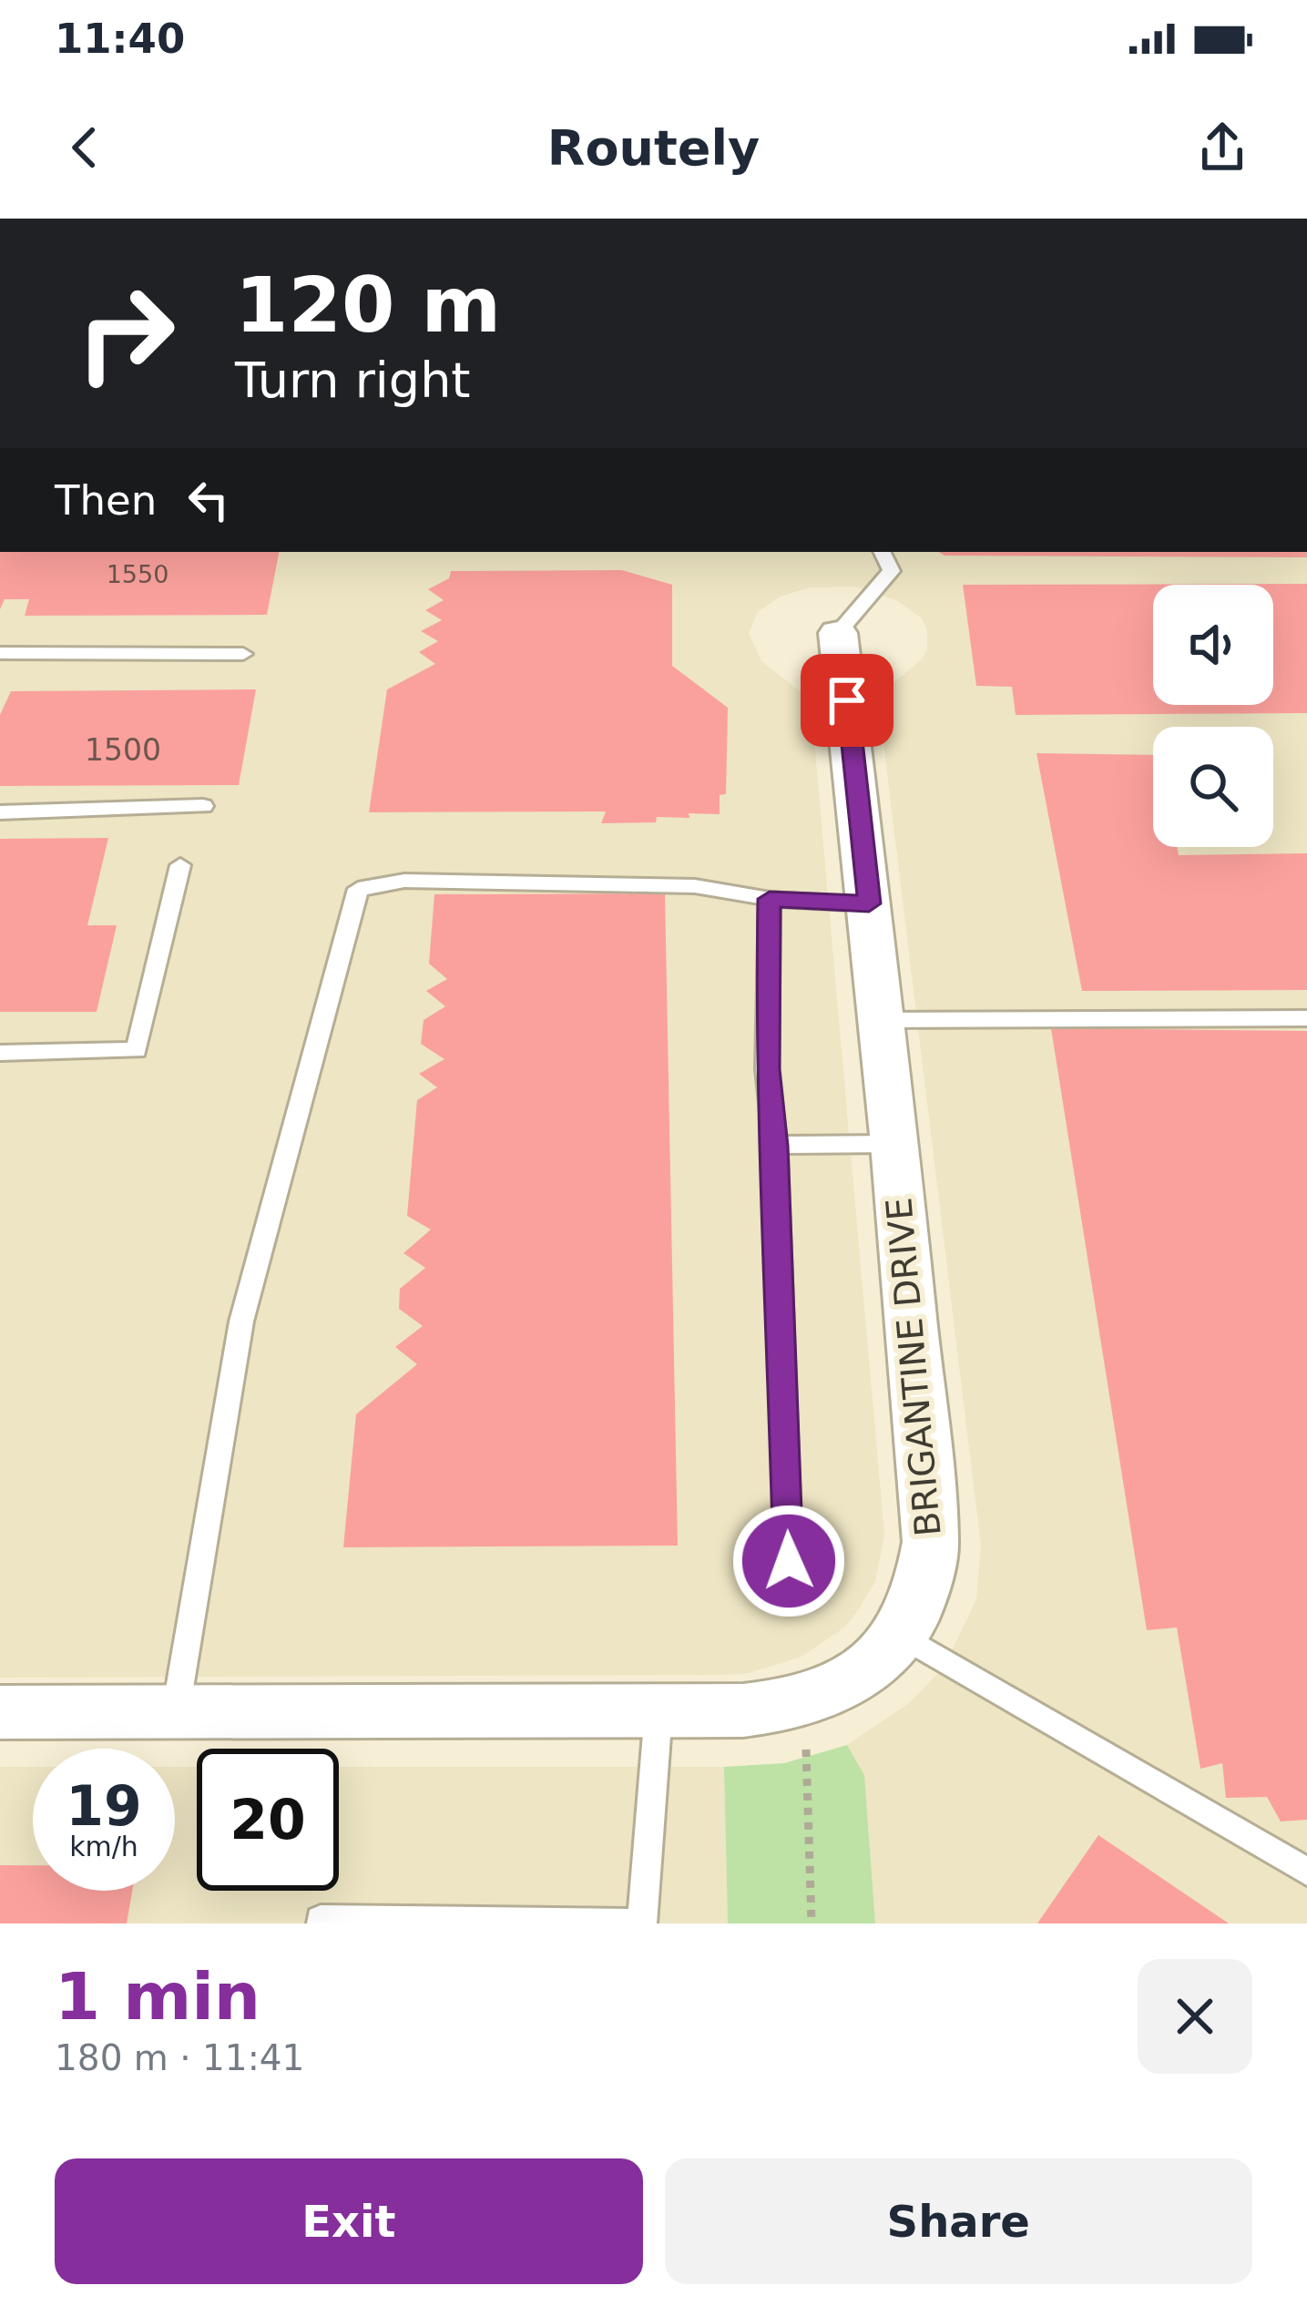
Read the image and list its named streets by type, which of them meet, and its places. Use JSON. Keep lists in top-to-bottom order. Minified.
{"streets":{"street":["BRIGANTINE DRIVE"]},"house_numbers":["1550","1500"],"page":{"status":"11:40","header":"Routely","turn":["120 m","Turn right"],"then":"Then","speed":"19 km/h","limit":"20","heading":["1 min","180 m · 11:41"],"buttons":["Exit","Share"]}}
